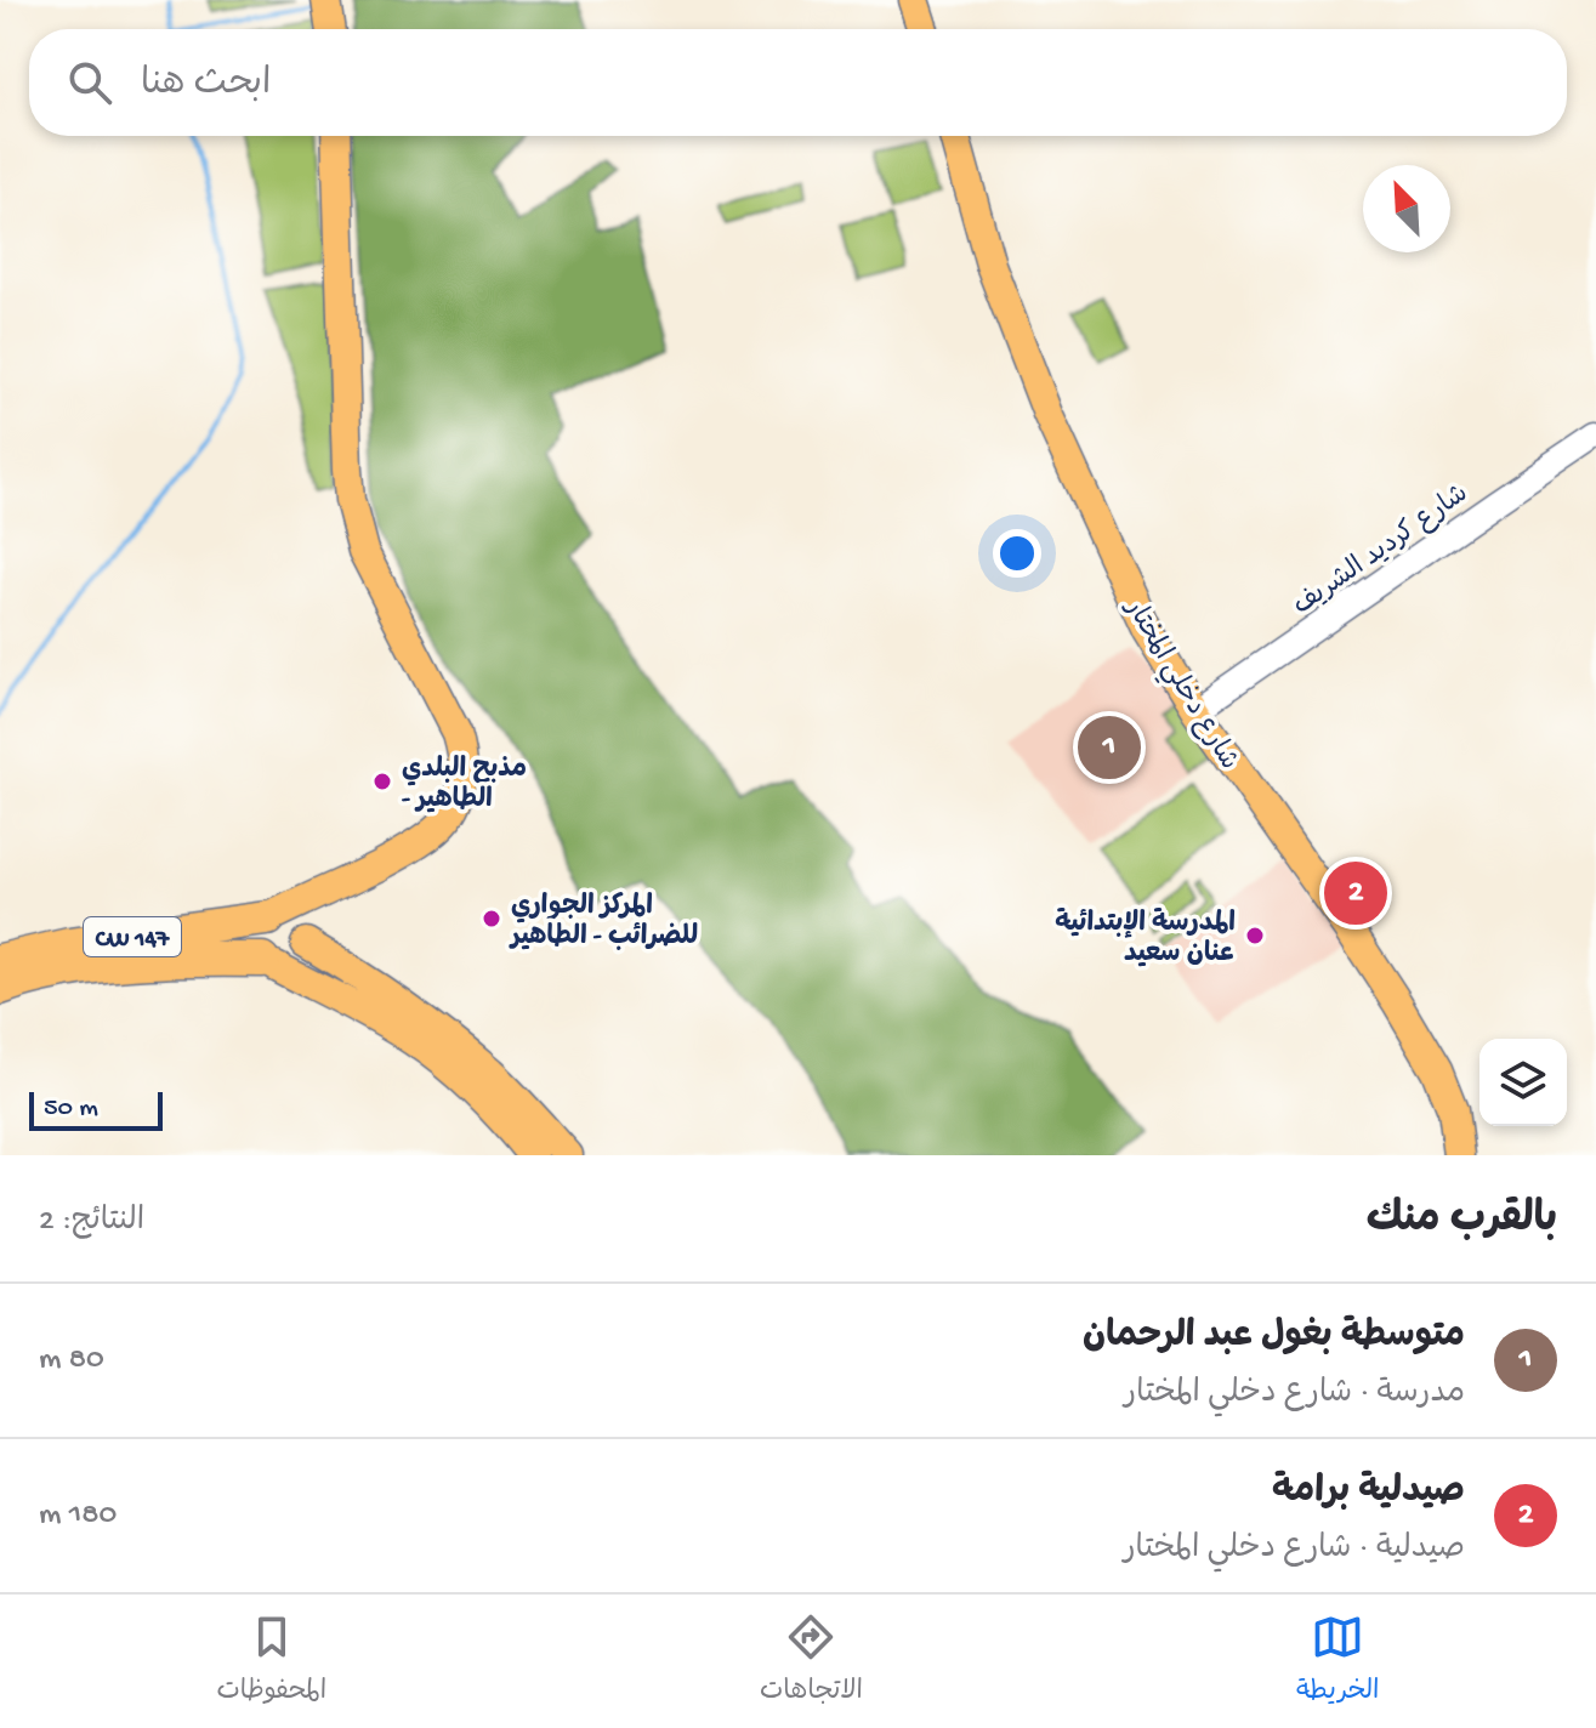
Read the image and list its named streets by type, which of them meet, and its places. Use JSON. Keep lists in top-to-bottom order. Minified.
{"streets":{"highway":["CW 147"],"main road":["شارع دخلي المختار"],"street":["شارع كرديد الشريف"]},"crossings":[["شارع كرديد الشريف","شارع دخلي المختار"]],"places":["مذبح البلدي - الطاهير","المركز الجواري للضرائب - الطاهير","المدرسة الإبتدائية عنان سعيد"],"scale_bar":"50 m","north":"top left","page":{"search":"ابحث هنا","pins":["1","2"],"scale":"50 m","heading":["بالقرب منك","النتائج: 2"],"list":[{"mark":"1","name":"متوسطة بغول عبد الرحمان","note":"مدرسة · شارع دخلي المختار","value":"80 m"},{"mark":"2","name":"صيدلية برامة","note":"صيدلية · شارع دخلي المختار","value":"180 m"}],"nav":["الخريطة","الاتجاهات","المحفوظات"]}}
